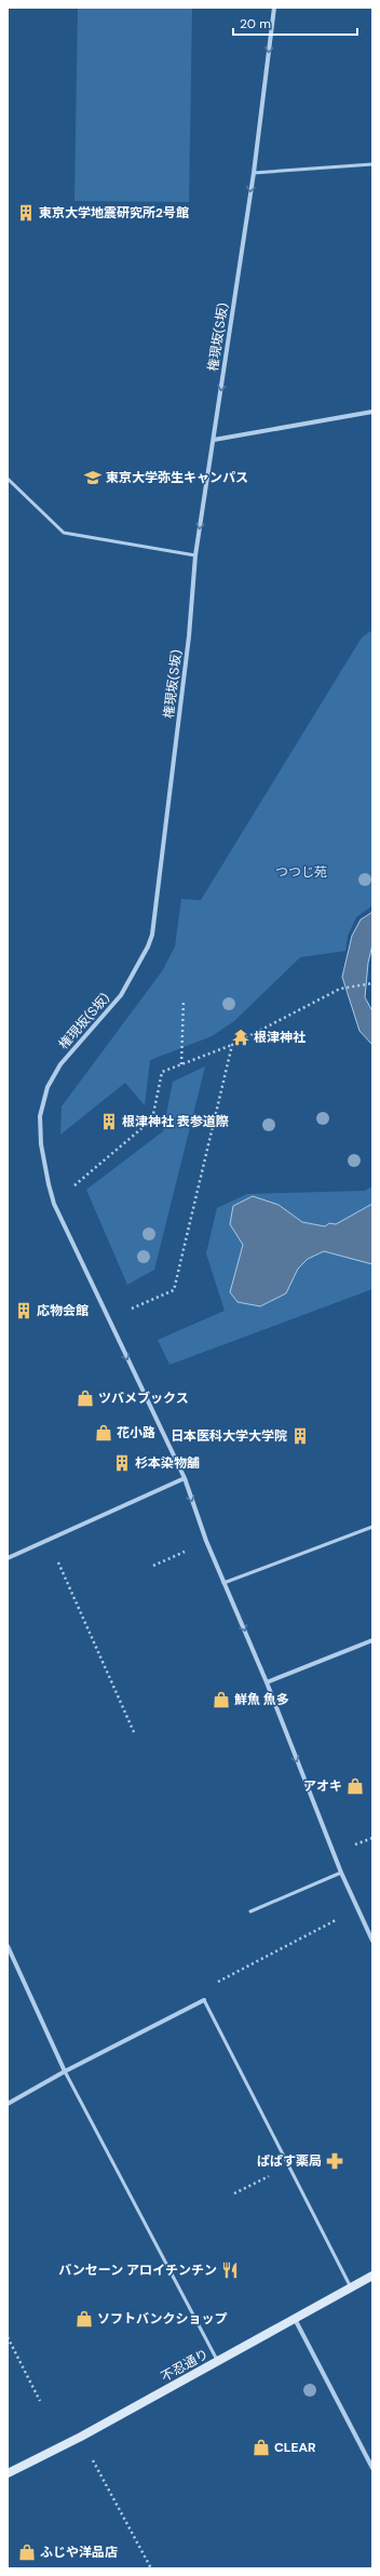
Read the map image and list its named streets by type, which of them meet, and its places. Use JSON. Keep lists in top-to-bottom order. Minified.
{"streets":{"main road":["不忍通り"],"street":["権現坂(S坂)"]},"one_way":["権現坂(S坂)"],"parks":["つつじ苑"],"places":{"building":["東京大学地震研究所2号館","根津神社 表参道際","応物会館","日本医科大学大学院","杉本染物舗"],"school or university":["東京大学弥生キャンパス"],"temple":["根津神社"],"shop":["ツバメブックス","花小路","鮮魚 魚多","アオキ","ソフトバンクショップ","CLEAR","ふじや洋品店"],"pharmacy":["ぱぱす薬局"],"restaurant":["バンセーン アロイチンチン"]},"scale_bar":"20 m"}
